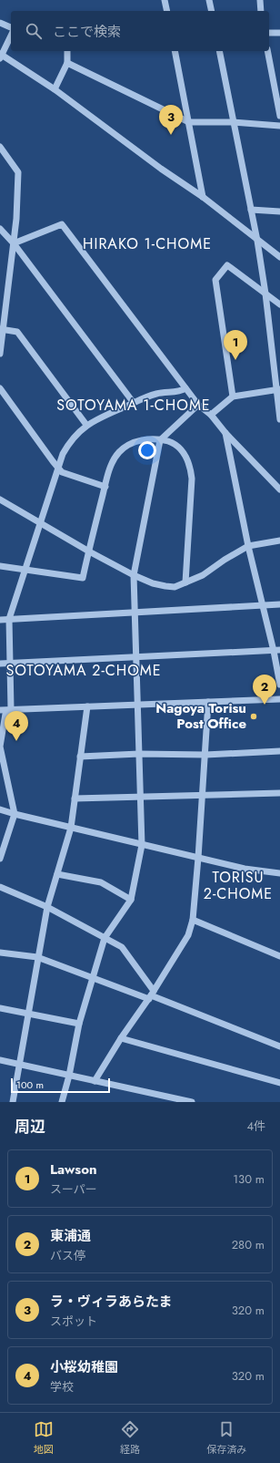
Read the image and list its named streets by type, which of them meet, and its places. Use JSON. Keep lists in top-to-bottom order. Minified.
{"districts":["HIRAKO 1-CHOME","SOTOYAMA 1-CHOME","SOTOYAMA 2-CHOME","TORISU 2-CHOME"],"places":["Nagoya Torisu Post Office"],"scale_bar":"100 m","page":{"search":"ここで検索","pins":["3","1","2","4"],"scale":"100 m","heading":["周辺","4件"],"list":[{"mark":"1","name":"Lawson","note":"スーパー","value":"130 m"},{"mark":"2","name":"東浦通","note":"バス停","value":"280 m"},{"mark":"3","name":"ラ・ヴィラあらたま","note":"スポット","value":"320 m"},{"mark":"4","name":"小桜幼稚園","note":"学校","value":"320 m"}],"nav":["地図","経路","保存済み"]}}
